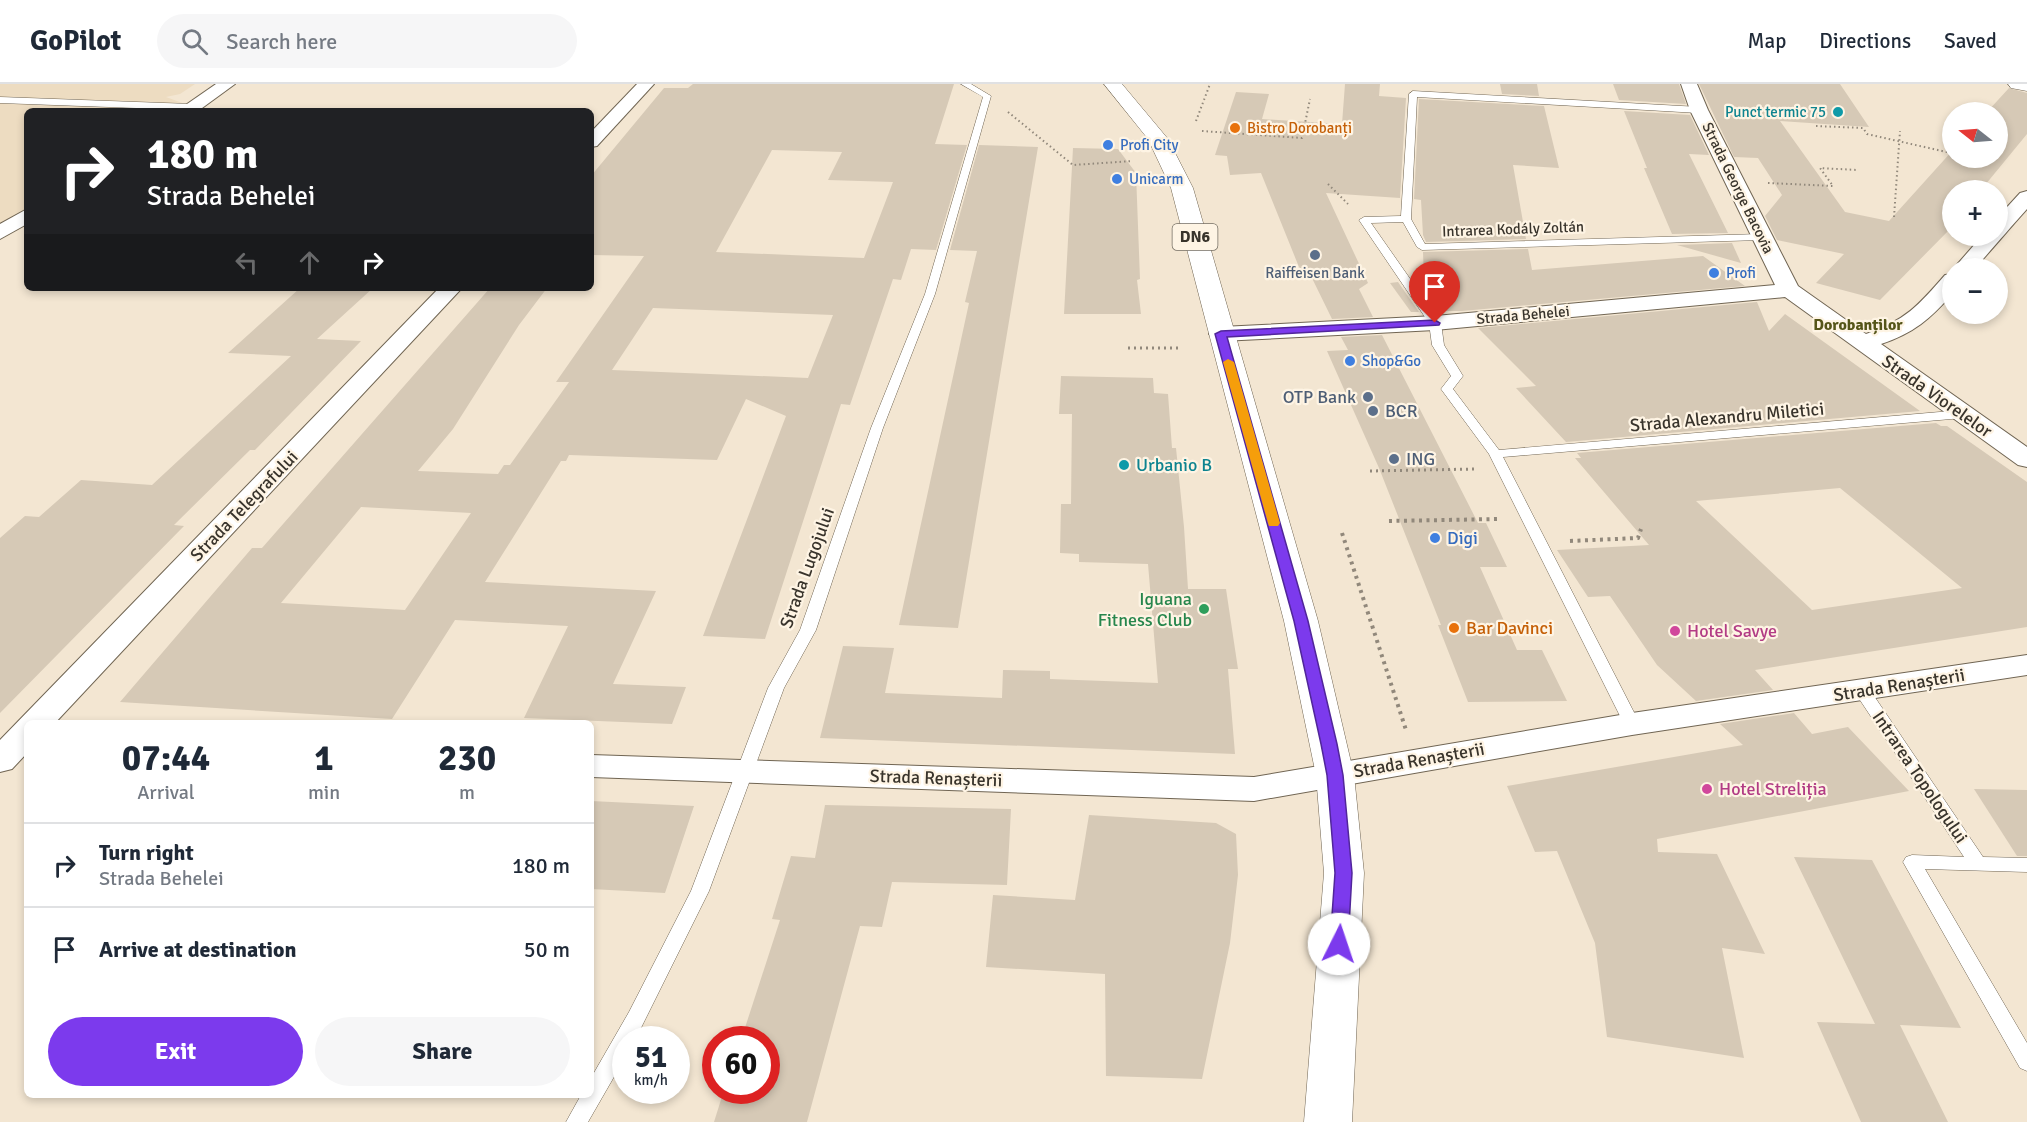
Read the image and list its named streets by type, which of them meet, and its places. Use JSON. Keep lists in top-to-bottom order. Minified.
{"streets":{"main road":["DN6"],"street":["Strada George Bacovia","Strada Behelei","Strada Viorelelor","Strada Telegrafului","Strada Renașterii"],"lane":["Intrarea Kodály Zoltán","Strada Alexandru Miletici","Strada Lugojului","Intrarea Topologului"]},"crossings":[["Strada George Bacovia","Intrarea Kodály Zoltán"],["Strada George Bacovia","Strada Behelei"],["Strada George Bacovia","Strada Viorelelor"],["DN6","Strada Behelei"],["DN6","Strada Renașterii"],["Strada Behelei","Strada Viorelelor"],["Strada Viorelelor","Strada Alexandru Miletici"],["Strada Lugojului","Strada Renașterii"],["Strada Renașterii","Intrarea Topologului"]],"districts":["Dorobanților"],"places":["Punct termic 75","Bistro Dorobanți","Profi City","Unicarm","Raiffeisen Bank","Profi","Shop&Go","OTP Bank","BCR","ING","Urbanio B","Digi","Iguana Fitness Club","Bar Davinci","Hotel Savye","Hotel Streliția"],"north":"left","page":{"header":"GoPilot","search":"Search here","nav":["Map","Directions","Saved"],"map_buttons":["+","−"],"turn":["180 m","Strada Behelei"],"eta":["07:44","Arrival","1","min","230","m"],"list":[{"name":"Turn right","note":"Strada Behelei","value":"180 m"},{"name":"Arrive at destination","value":"50 m"}],"buttons":["Exit","Share"],"speed":"51 km/h","limit":"60"}}
